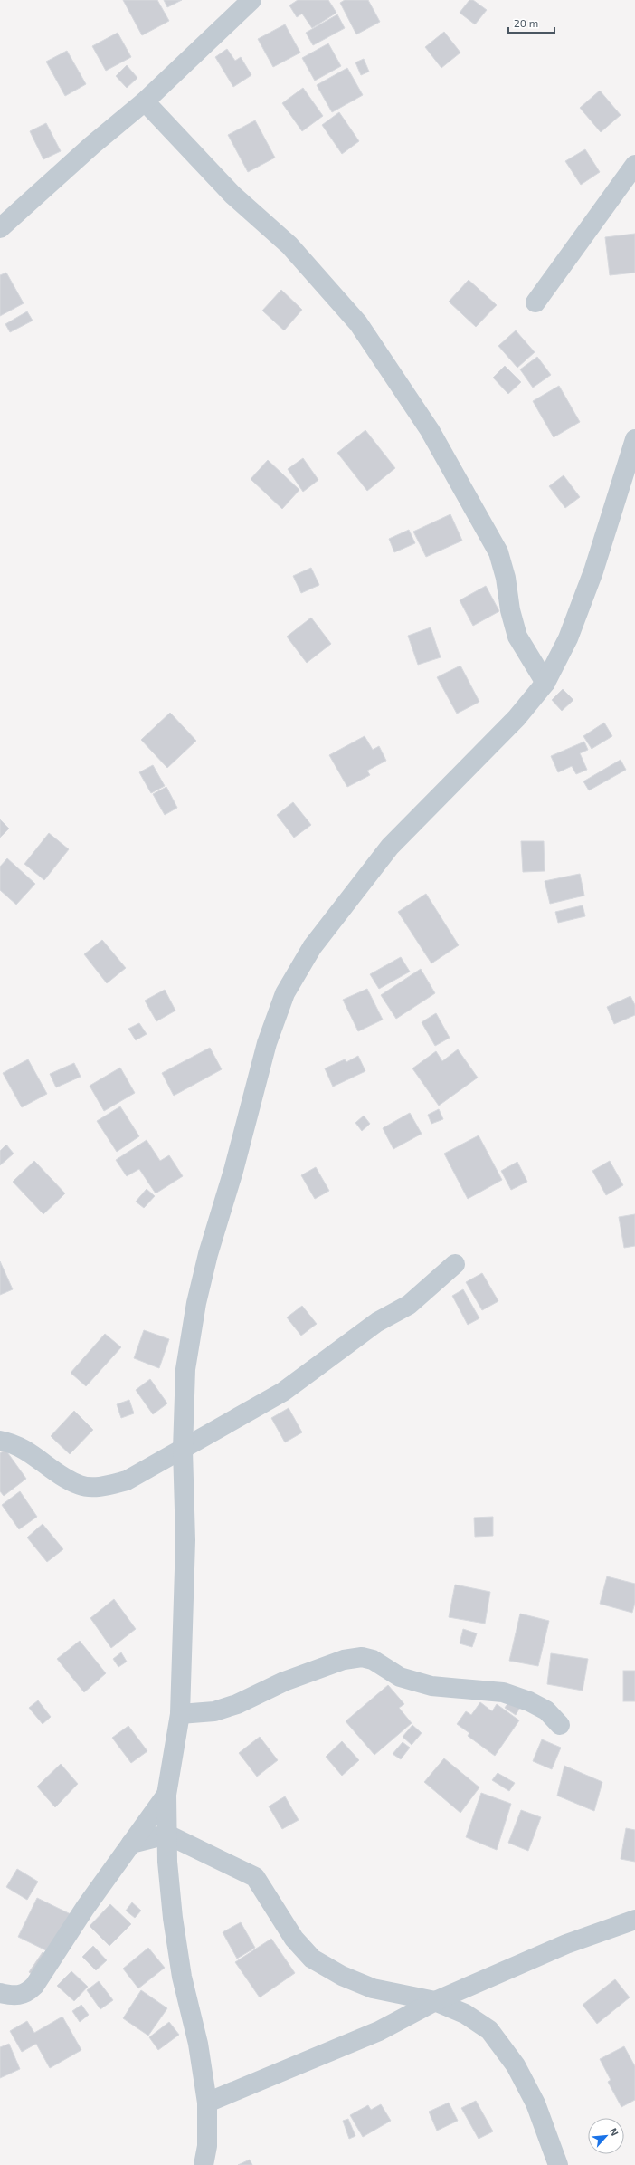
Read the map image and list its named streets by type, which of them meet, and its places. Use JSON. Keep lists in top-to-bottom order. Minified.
{"scale_bar":"20 m","north":"top right"}
